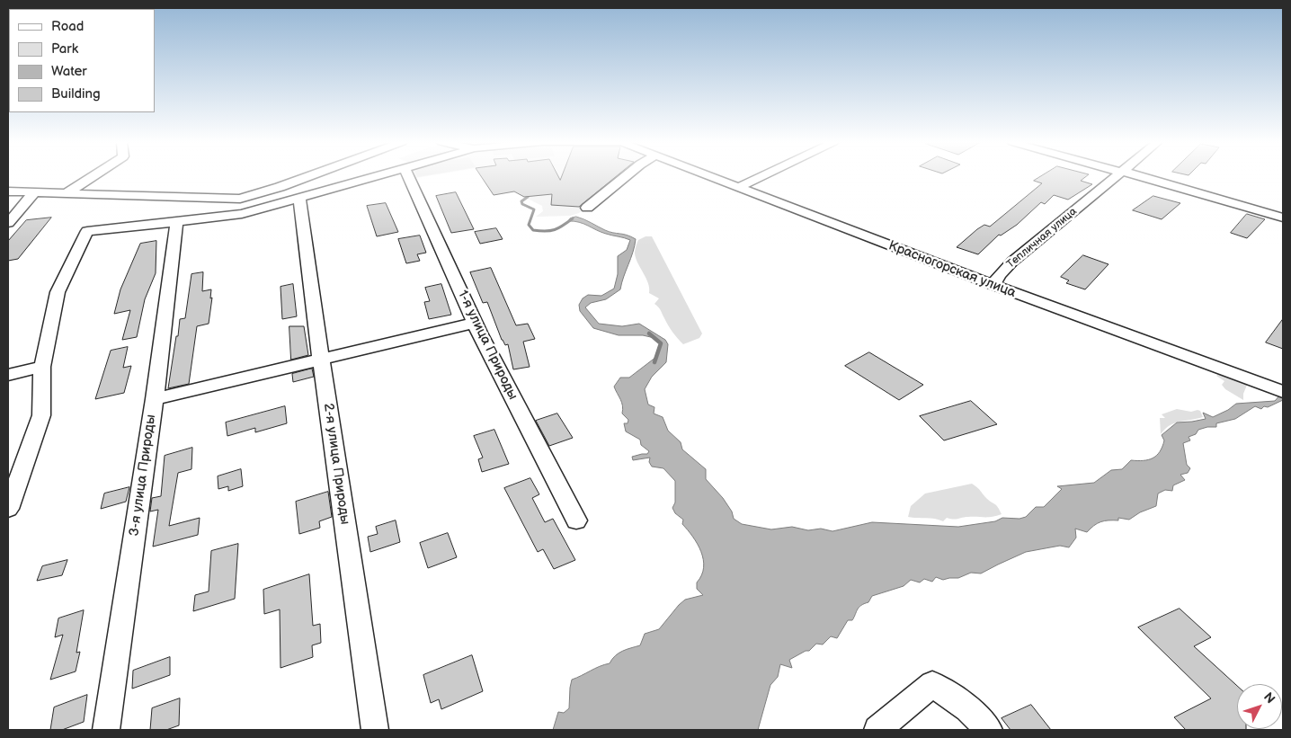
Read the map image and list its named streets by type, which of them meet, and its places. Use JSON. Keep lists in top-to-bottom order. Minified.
{"streets":{"street":["Тепличная улица","Красногорская улица","1-я улица Природы","2-я улица Природы","3-я улица Природы"]},"crossings":[["Тепличная улица","Красногорская улица"]],"legend":["Road","Park","Water","Building"],"north":"top right"}
